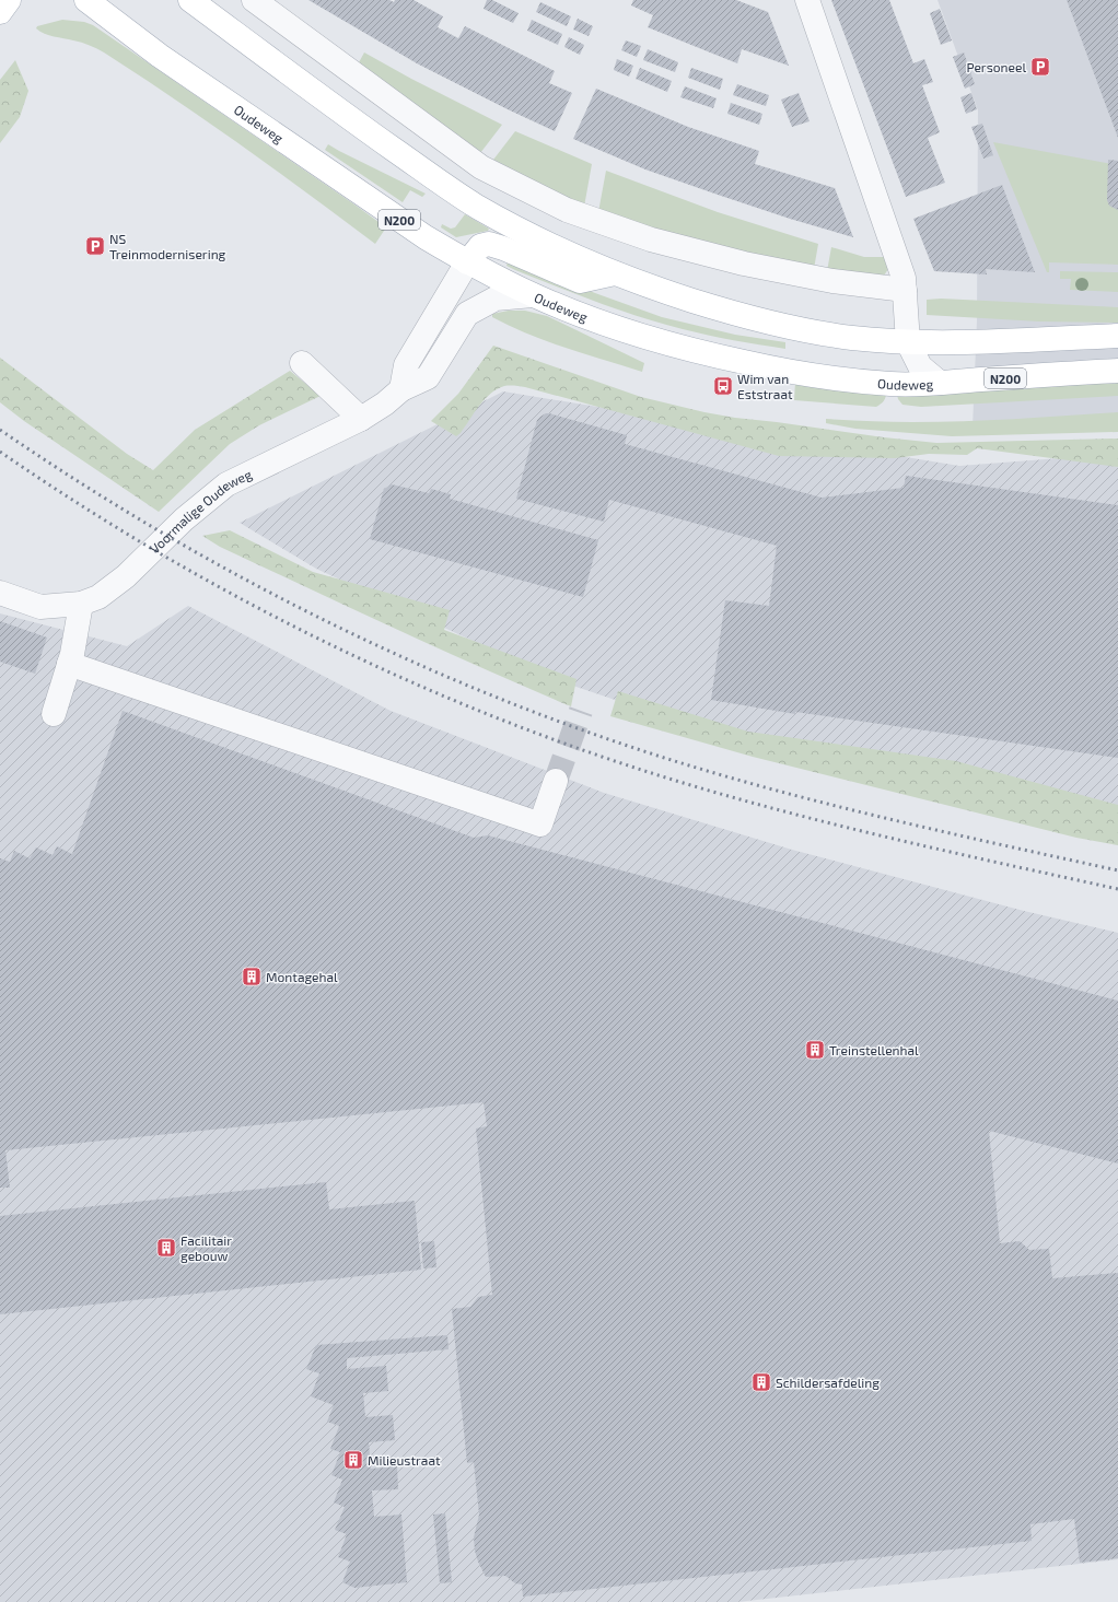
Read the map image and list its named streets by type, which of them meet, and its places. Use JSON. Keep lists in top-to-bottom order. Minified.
{"streets":{"main road":["Oudeweg","N200"],"street":["Voormalige Oudeweg"]},"crossings":[["Oudeweg","Voormalige Oudeweg"]],"places":{"parking":["Personeel","NS Treinmodernisering"],"bus stop":["Wim van Eststraat"],"building":["Montagehal","Treinstellenhal","Facilitair gebouw","Schildersafdeling","Milieustraat"]}}
